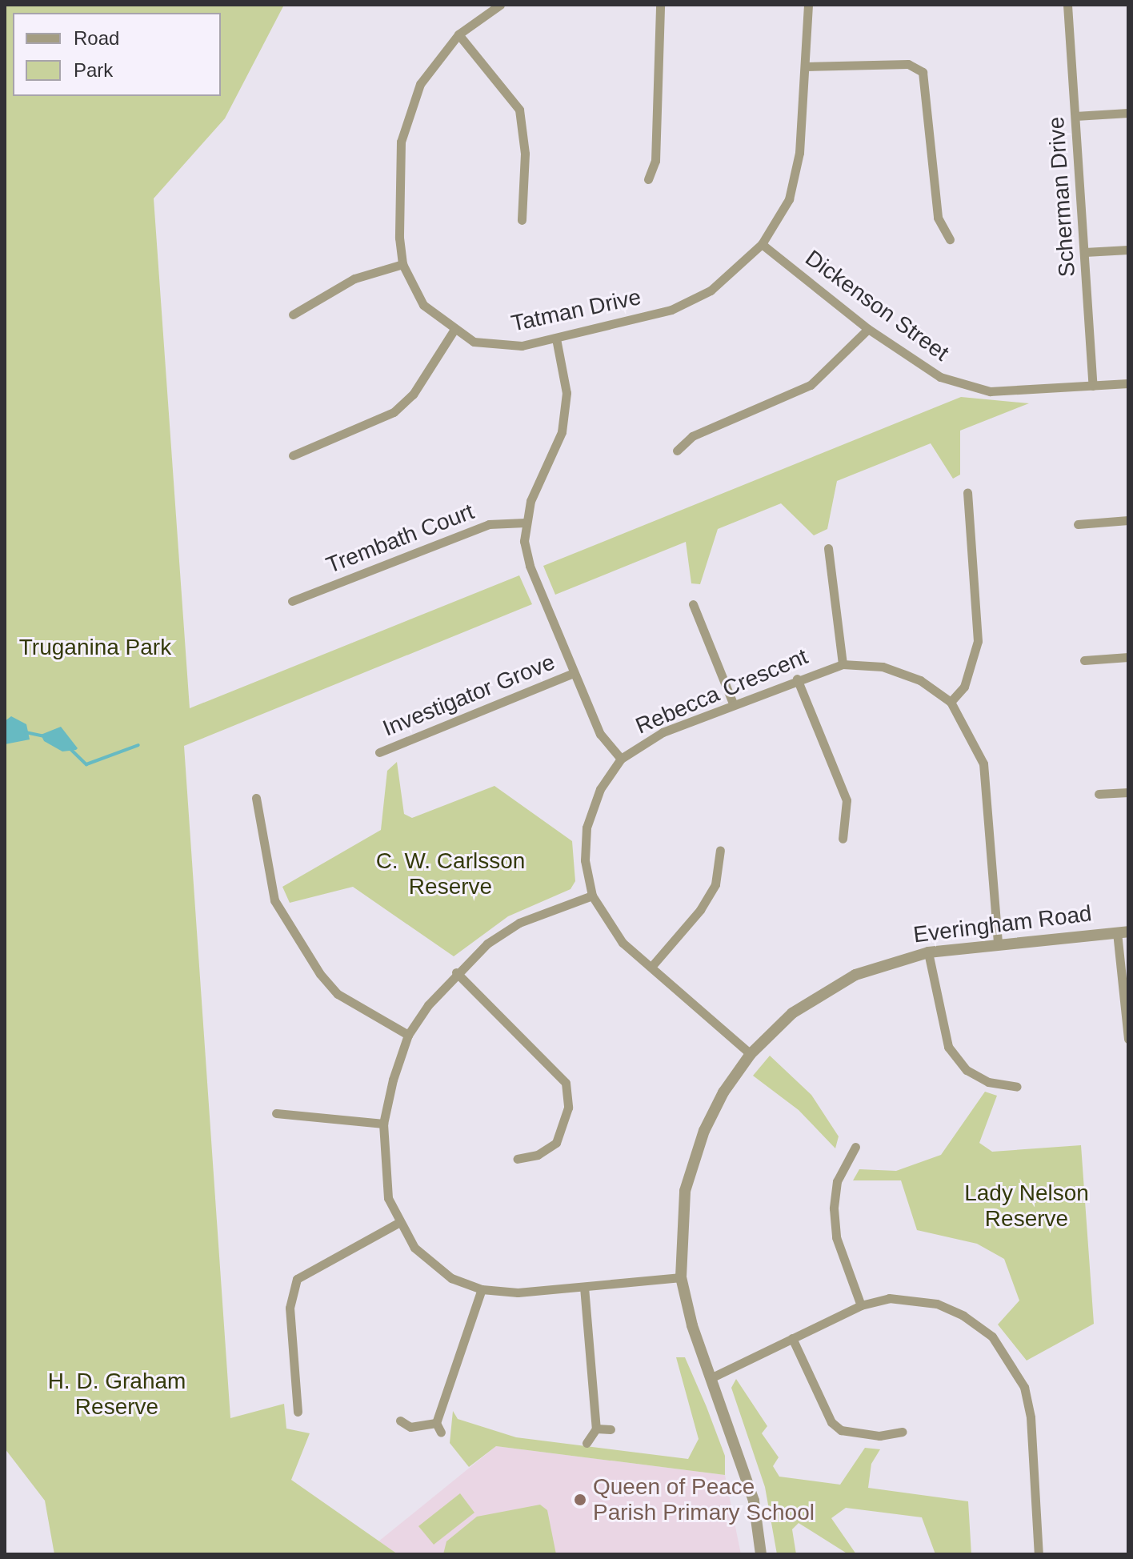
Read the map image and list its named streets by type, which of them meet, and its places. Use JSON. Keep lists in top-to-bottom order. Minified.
{"streets":{"street":["Scherman Drive","Dickenson Street","Tatman Drive","Trembath Court","Rebecca Crescent","Investigator Grove","Everingham Road"]},"crossings":[["Scherman Drive","Dickenson Street"],["Dickenson Street","Tatman Drive"],["Rebecca Crescent","Everingham Road"]],"parks":["Truganina Park","C. W. Carlsson Reserve","Lady Nelson Reserve","H. D. Graham Reserve"],"places":["Queen of Peace Parish Primary School"],"legend":["Road","Park"]}
